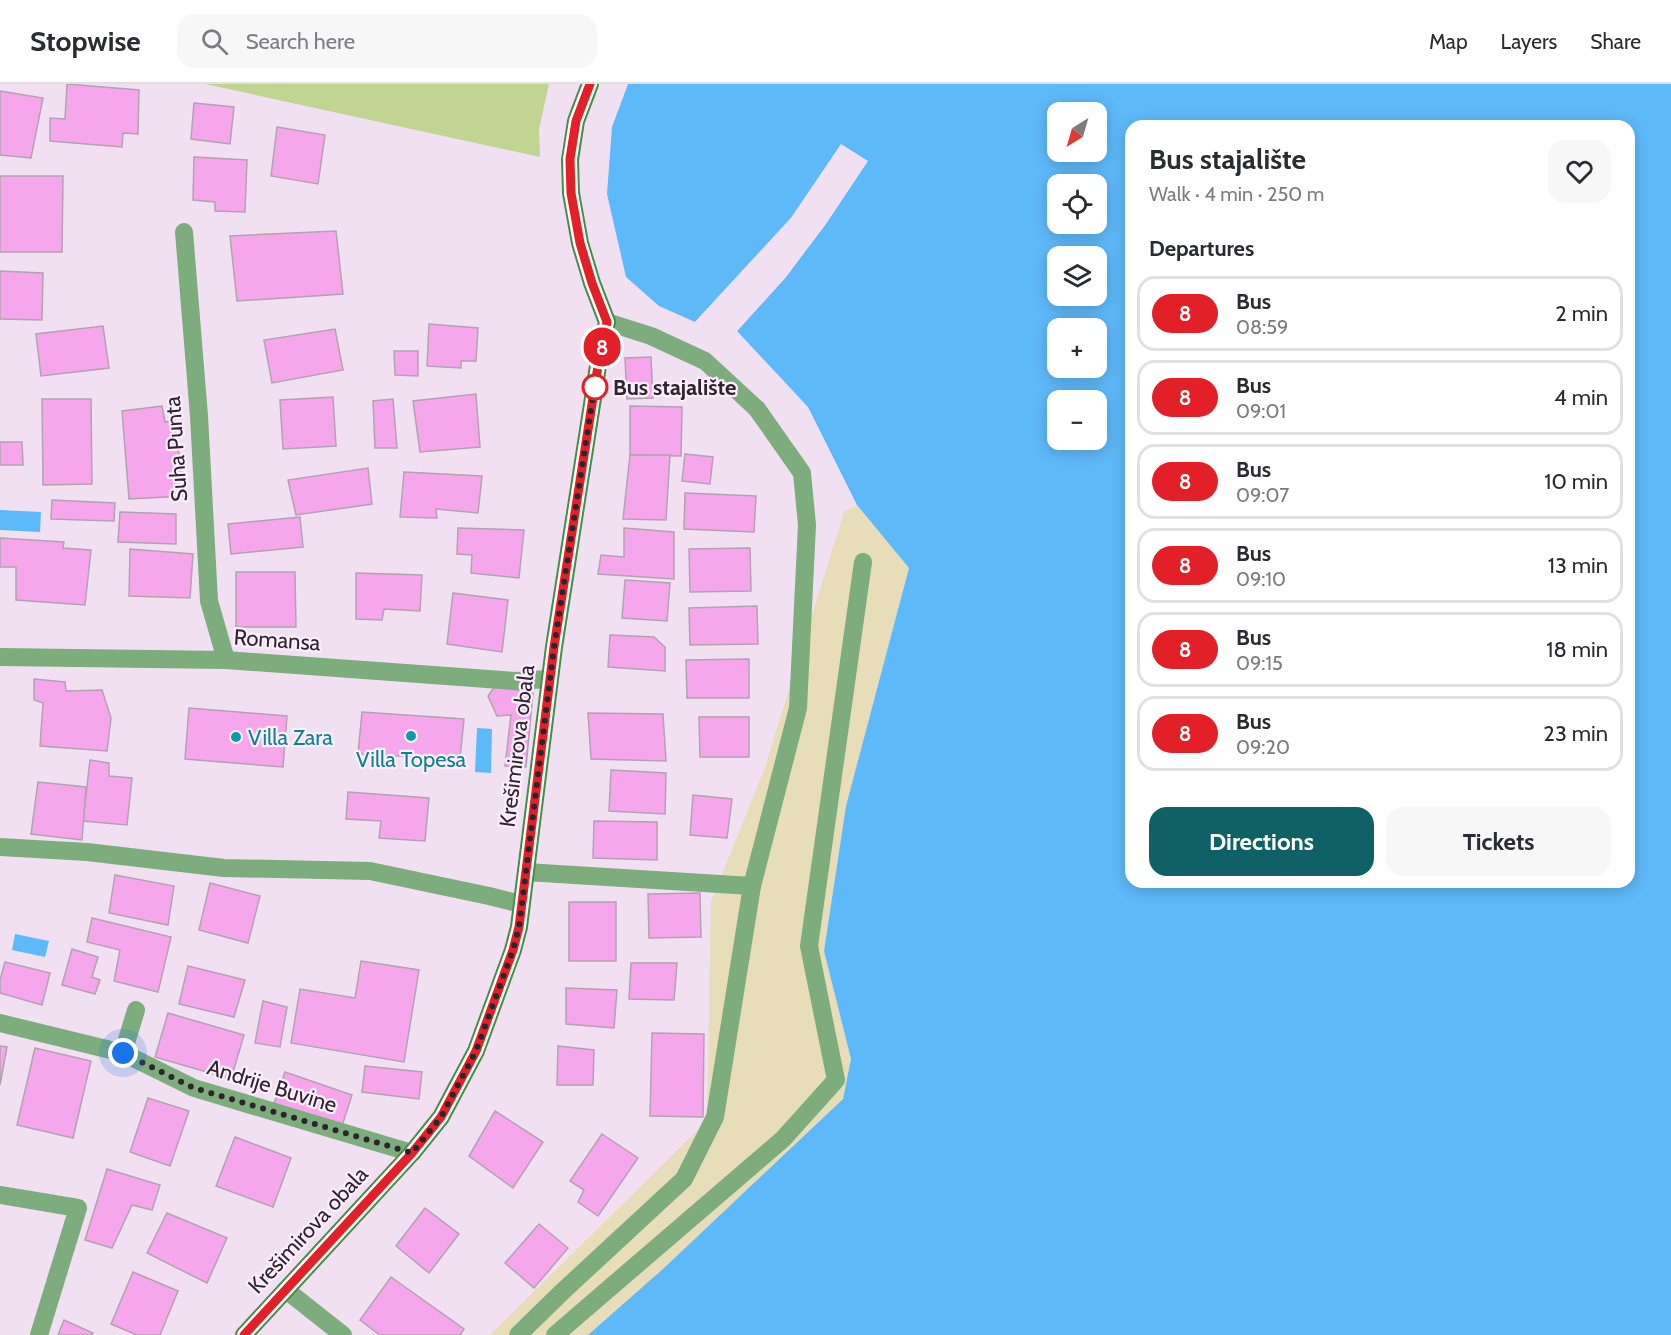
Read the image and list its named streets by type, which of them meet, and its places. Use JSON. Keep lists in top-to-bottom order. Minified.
{"streets":{"street":["Suha Punta","Romansa","Krešimirova obala","Andrije Buvine"]},"crossings":[["Suha Punta","Romansa"],["Romansa","Krešimirova obala"],["Krešimirova obala","Andrije Buvine"]],"places":["Bus stajalište","Villa Topesa","Villa Zara"],"lines":["bus line 8"],"north":"bottom left","page":{"header":"Stopwise","search":"Search here","nav":["Map","Layers","Share"],"on_map":"8","map_buttons":["+","−"],"heading":[["Bus stajalište","Walk · 4 min · 250 m"],"Departures"],"list":[{"mark":"8","name":"Bus","note":"08:59","value":"2 min"},{"mark":"8","name":"Bus","note":"09:01","value":"4 min"},{"mark":"8","name":"Bus","note":"09:07","value":"10 min"},{"mark":"8","name":"Bus","note":"09:10","value":"13 min"},{"mark":"8","name":"Bus","note":"09:15","value":"18 min"},{"mark":"8","name":"Bus","note":"09:20","value":"23 min"}],"buttons":["Directions","Tickets"]}}
